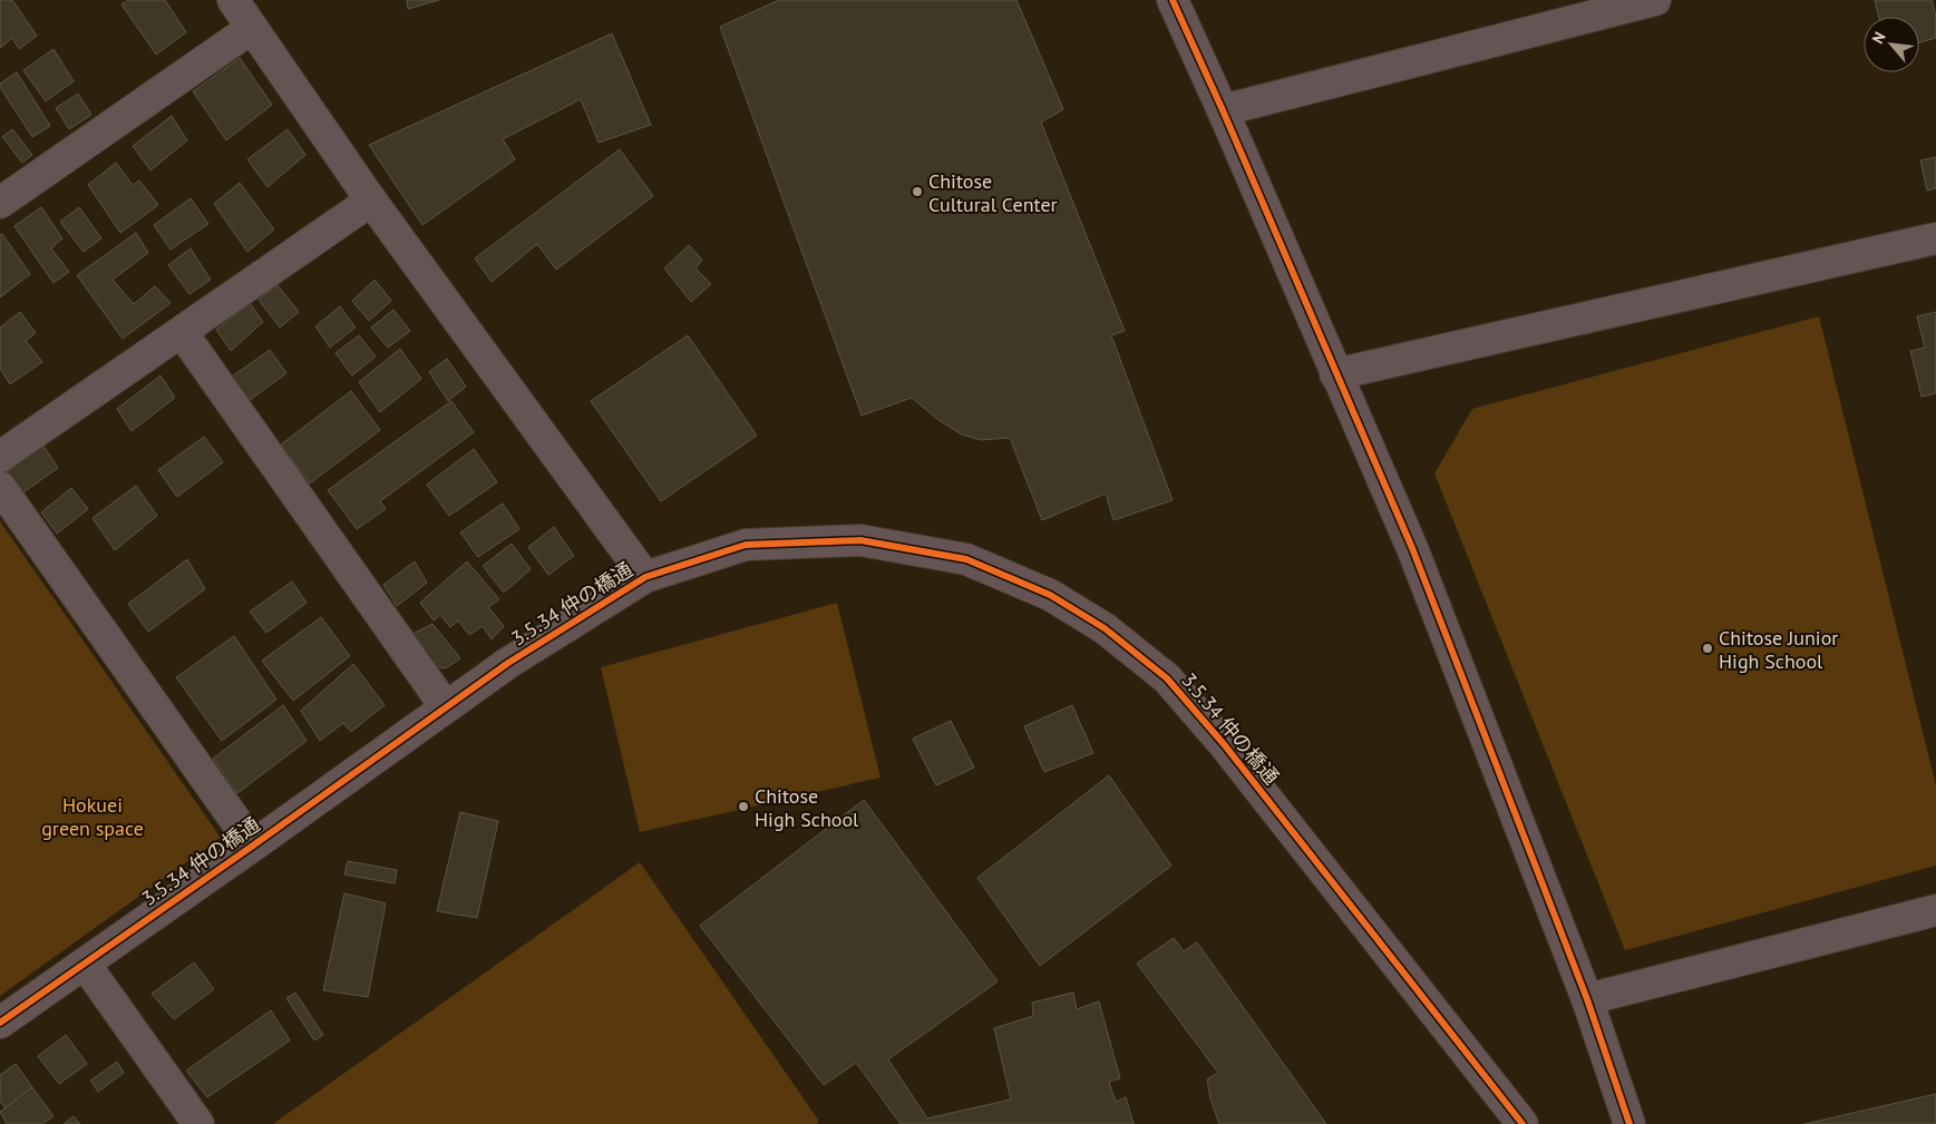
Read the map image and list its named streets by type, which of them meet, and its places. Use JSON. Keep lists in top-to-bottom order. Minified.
{"streets":{"street":["3.5.34 仲の橋通"]},"parks":["Hokuei green space"],"places":["Chitose Cultural Center","Chitose Junior High School","Chitose High School"],"north":"top left"}
